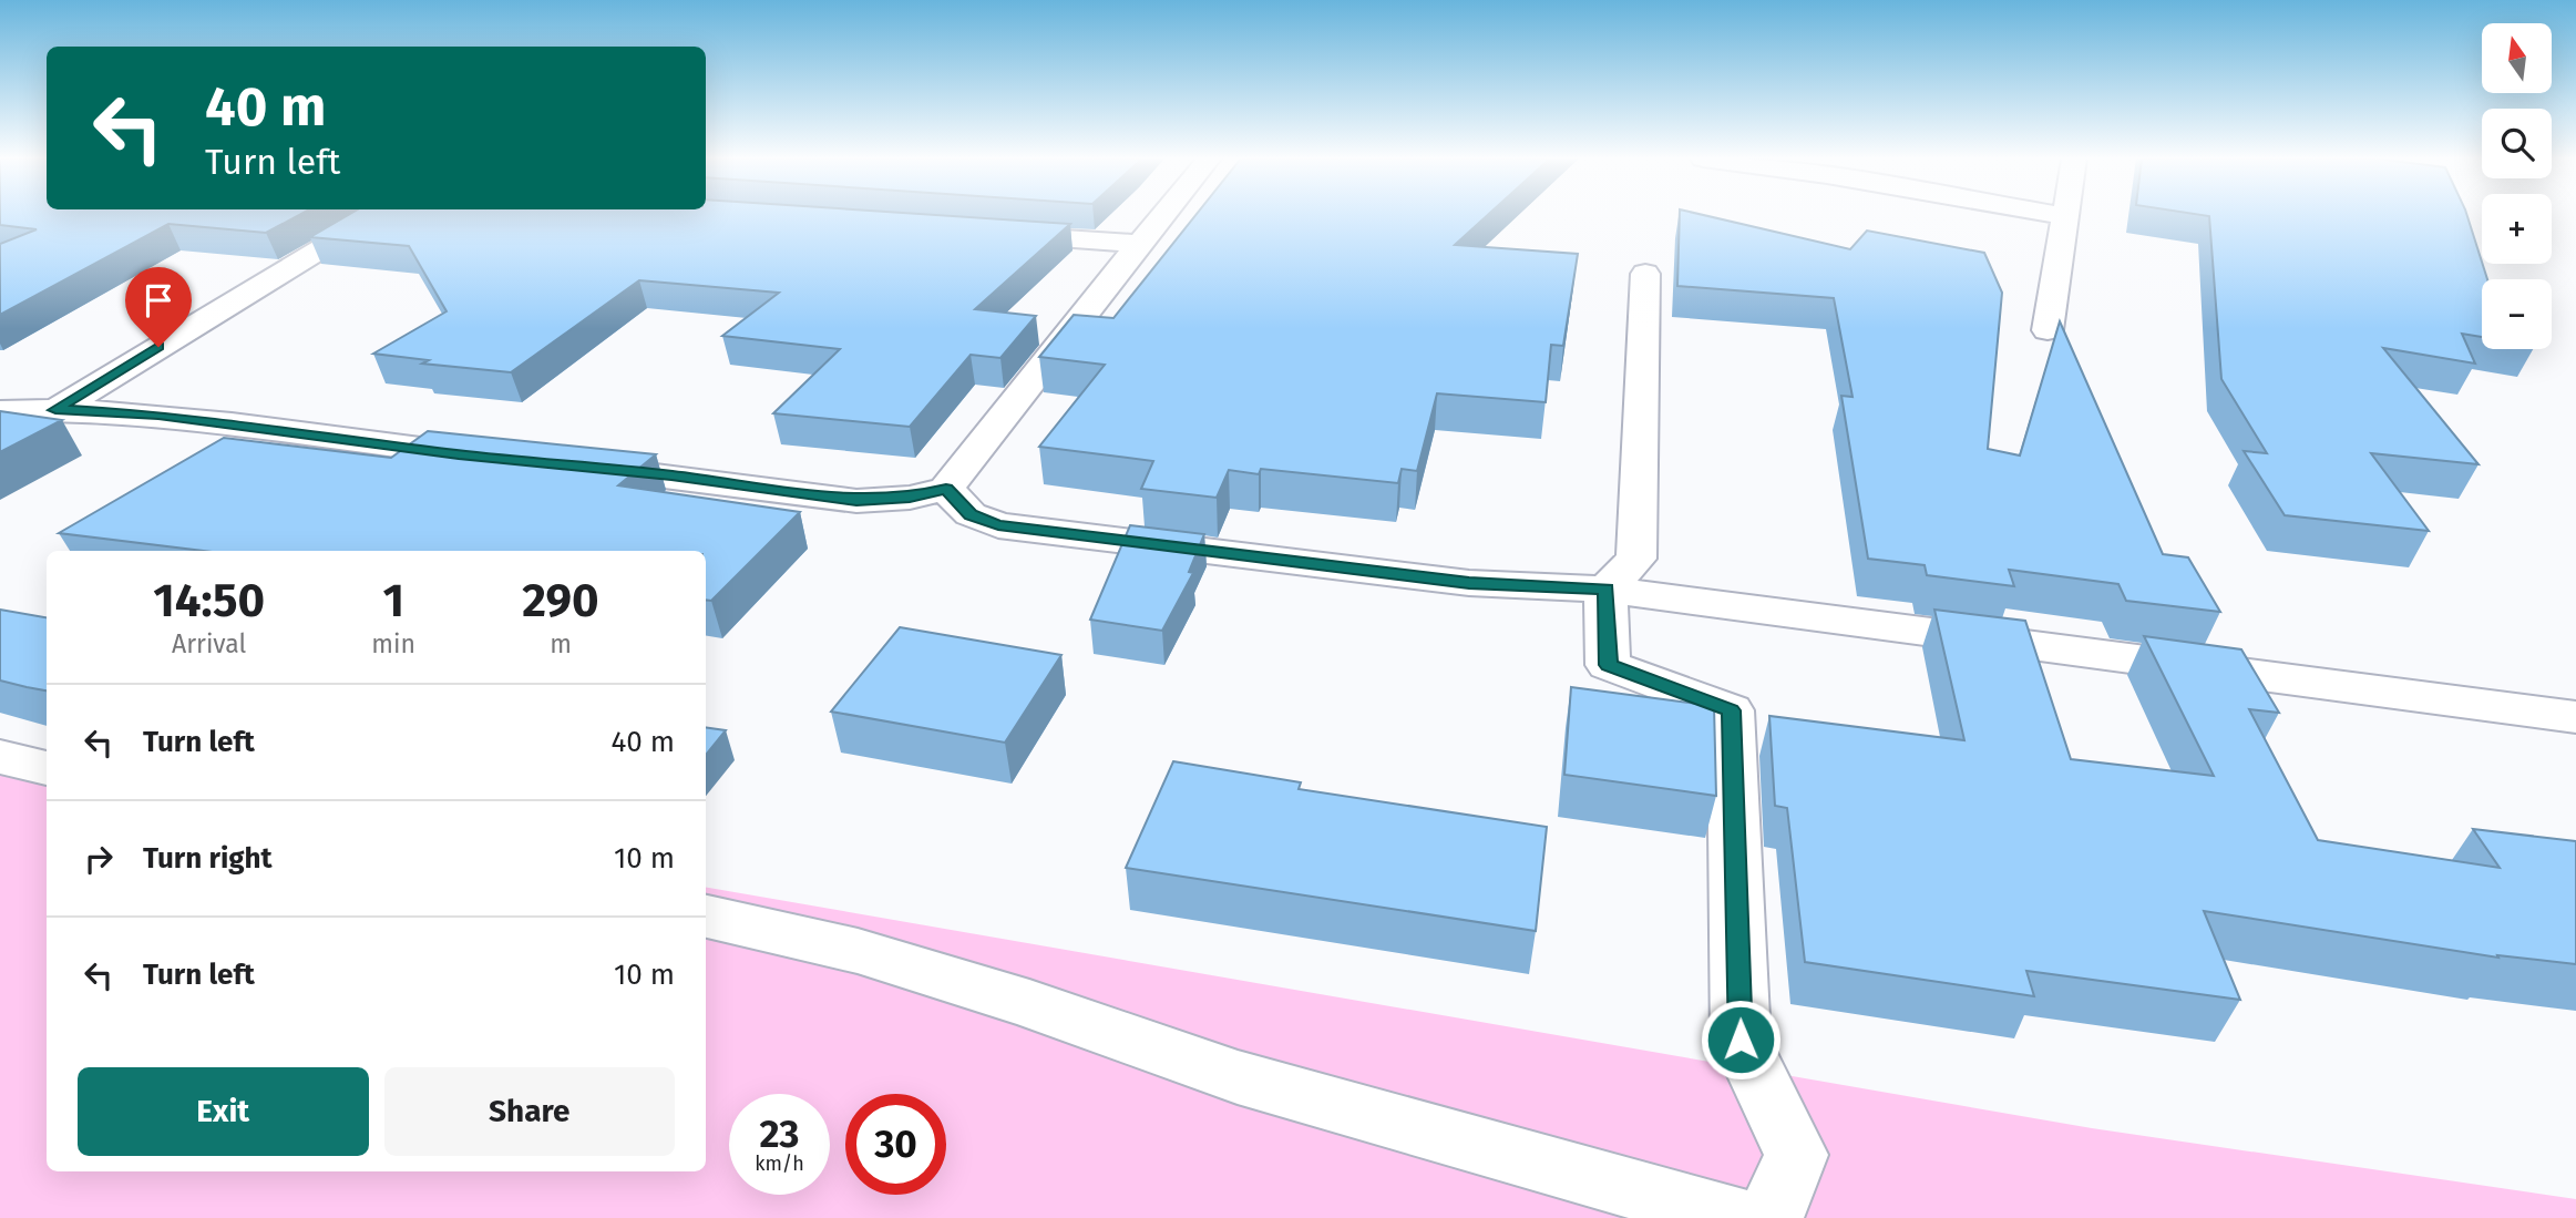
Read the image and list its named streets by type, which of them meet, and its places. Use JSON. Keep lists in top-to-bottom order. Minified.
{"north":"top","page":{"map_buttons":["+","−"],"turn":["40 m","Turn left"],"eta":["14:50","Arrival","1","min","290","m"],"list":[{"name":"Turn left","value":"40 m"},{"name":"Turn right","value":"10 m"},{"name":"Turn left","value":"10 m"}],"buttons":["Exit","Share"],"speed":"23 km/h","limit":"30"}}
